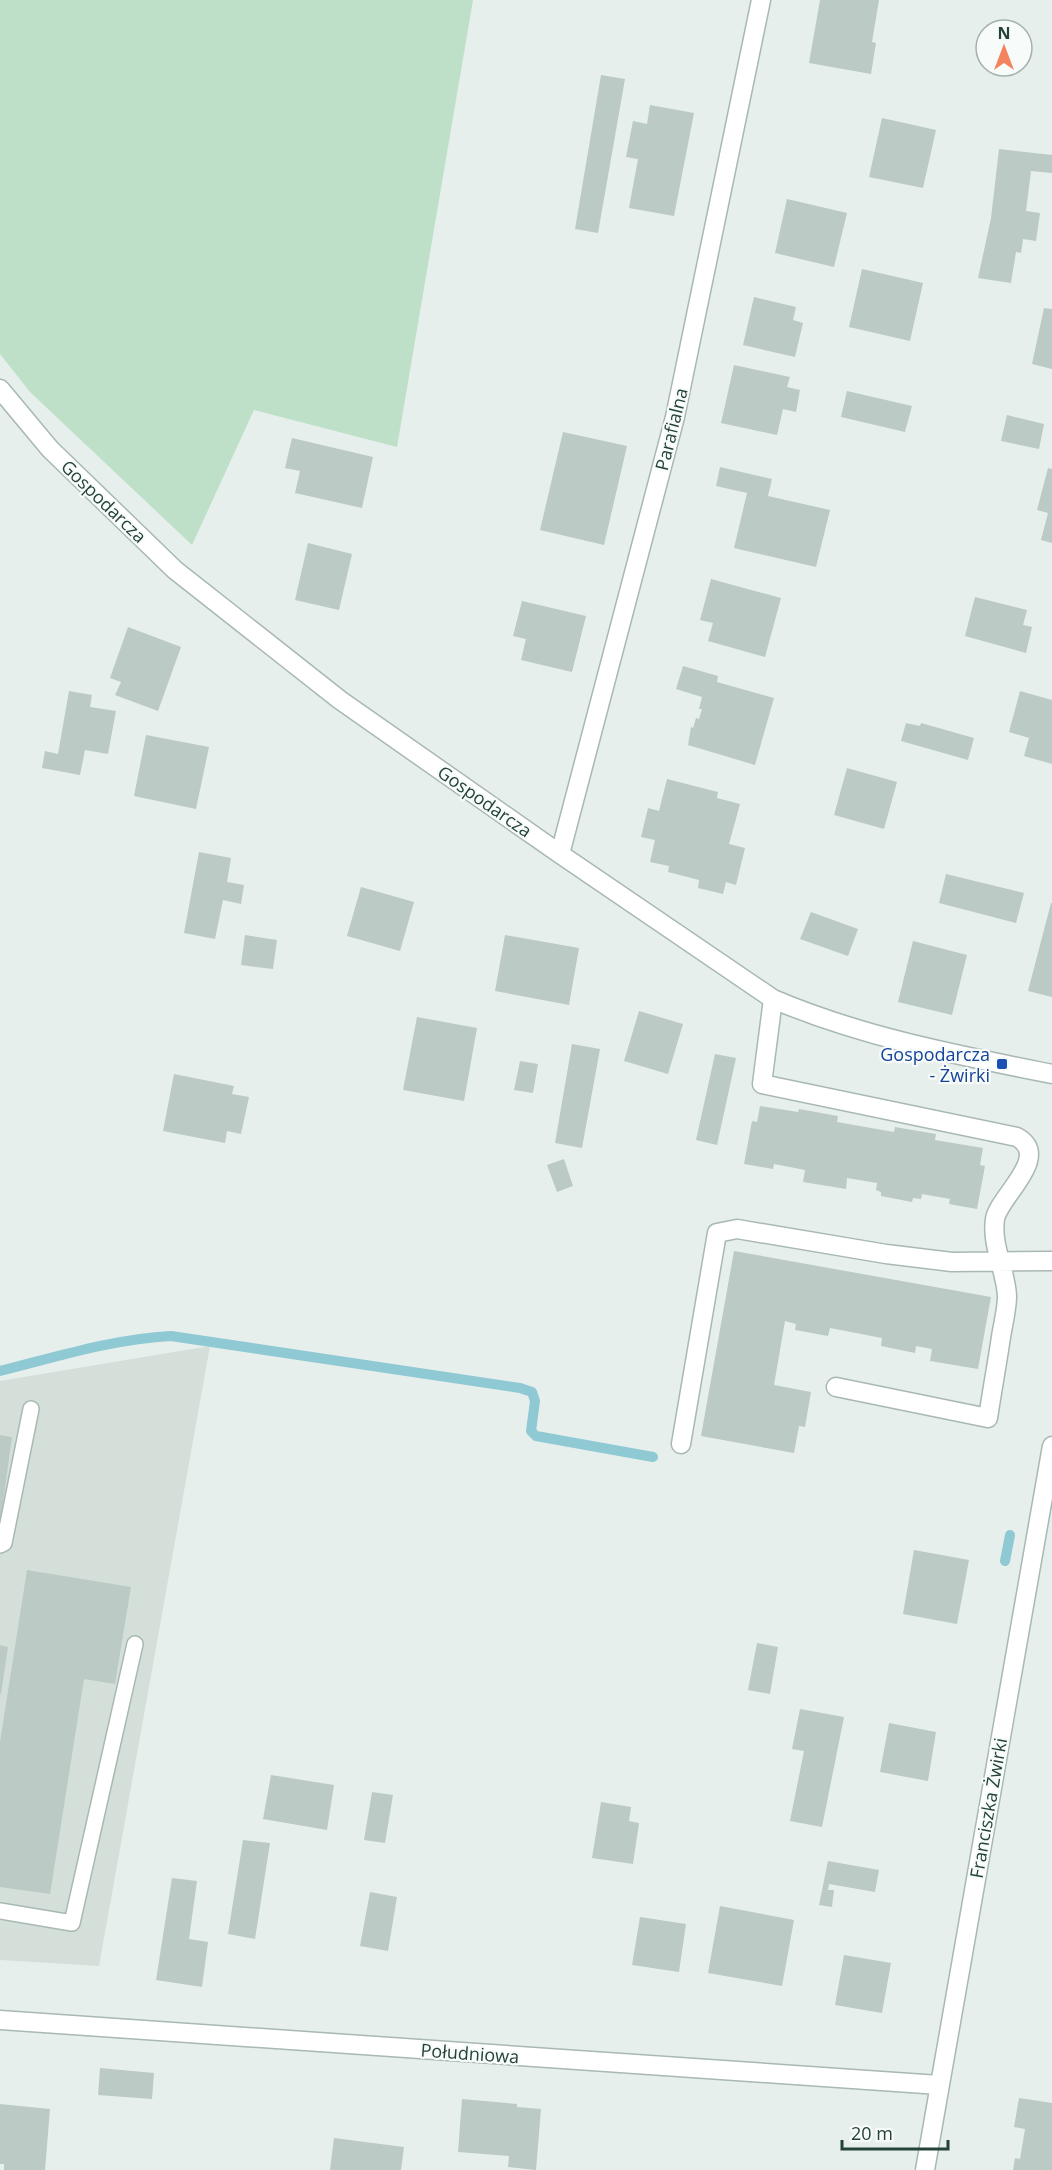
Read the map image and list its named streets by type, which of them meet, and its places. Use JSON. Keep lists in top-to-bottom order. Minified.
{"streets":{"street":["Parafialna","Gospodarcza","Franciszka Żwirki","Południowa"]},"crossings":[["Parafialna","Gospodarcza"],["Franciszka Żwirki","Południowa"]],"places":{"transit":["Gospodarcza - Żwirki"]},"scale_bar":"20 m","north":"top"}
